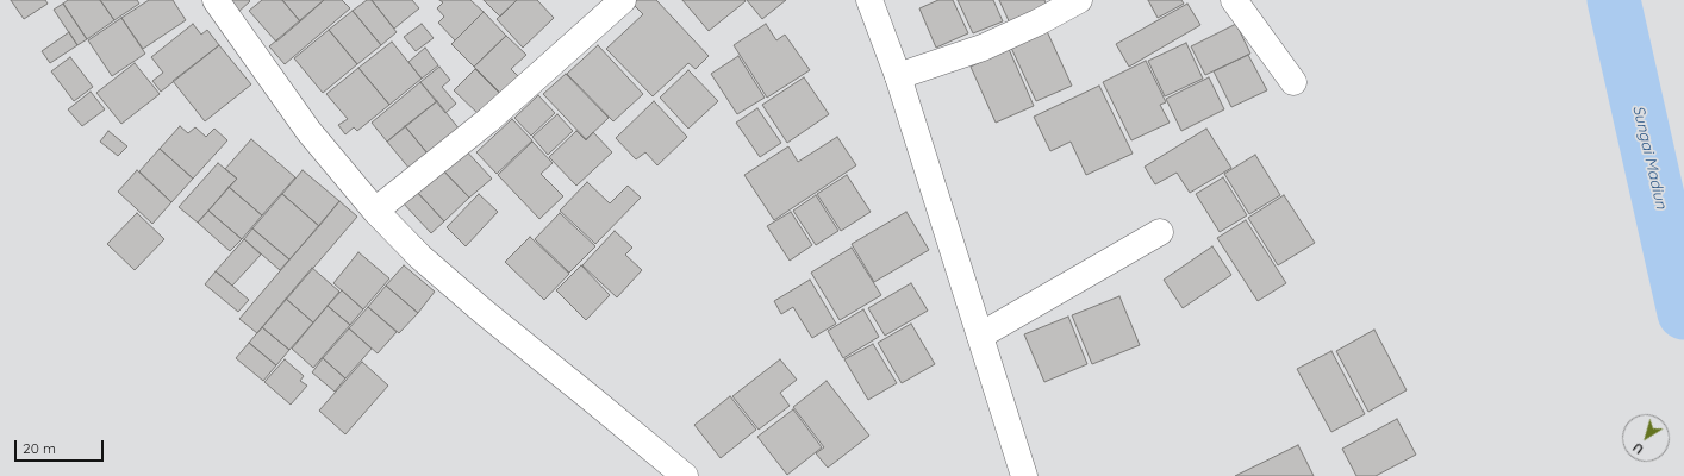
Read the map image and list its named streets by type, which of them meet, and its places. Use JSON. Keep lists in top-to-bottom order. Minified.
{"water":["Sungai Madiun"],"scale_bar":"20 m","north":"bottom left"}
